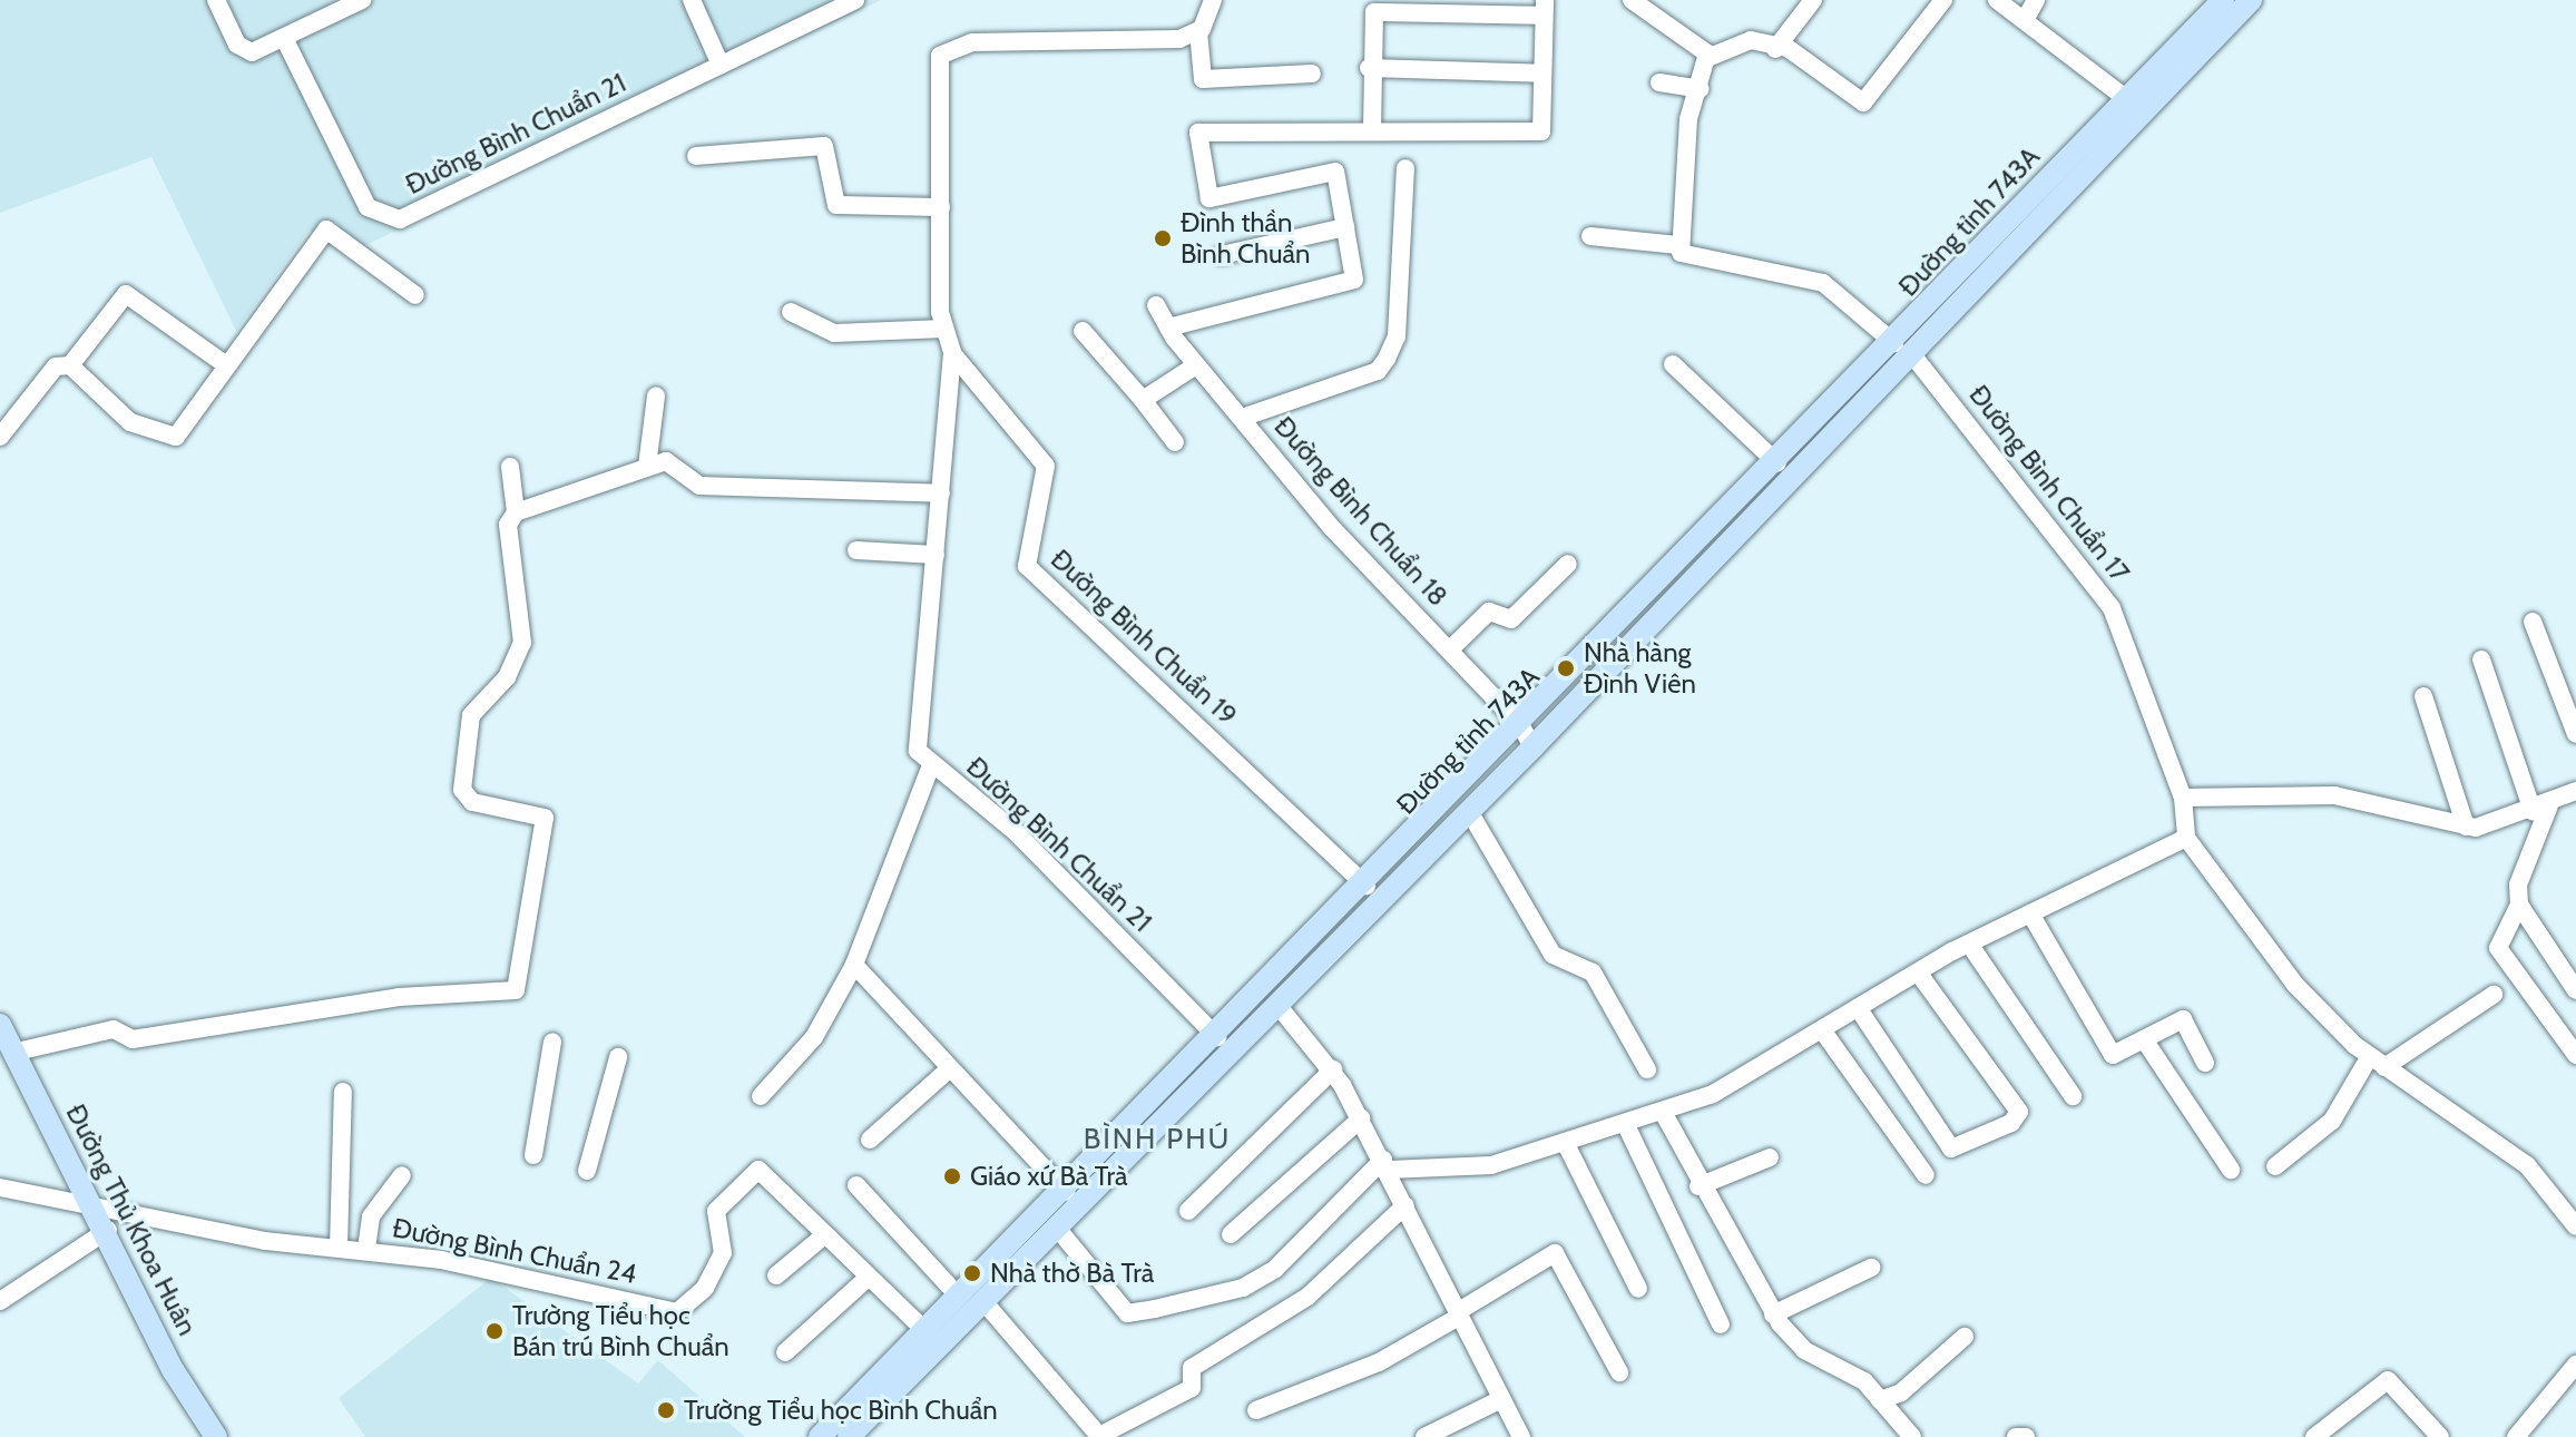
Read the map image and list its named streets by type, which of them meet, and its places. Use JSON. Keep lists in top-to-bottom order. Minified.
{"streets":{"main road":["Đường tỉnh 743A","Đường Thủ Khoa Huân"],"street":["Đường Bình Chuẩn 21","Đường Bình Chuẩn 17","Đường Bình Chuẩn 18","Đường Bình Chuẩn 19","Đường Bình Chuẩn 24"]},"crossings":[["Đường Bình Chuẩn 21","Đường tỉnh 743A"],["Đường Bình Chuẩn 21","Đường Bình Chuẩn 19"],["Đường tỉnh 743A","Đường Bình Chuẩn 17"],["Đường tỉnh 743A","Đường Bình Chuẩn 18"],["Đường tỉnh 743A","Đường Bình Chuẩn 19"],["Đường tỉnh 743A","Đường Bình Chuẩn 24"],["Đường Thủ Khoa Huân","Đường Bình Chuẩn 24"]],"districts":["BÌNH PHÚ"],"places":["Đình thần Bình Chuẩn","Nhà hàng Đình Viên","Giáo xứ Bà Trà","Nhà thờ Bà Trà","Trường Tiểu học Bán trú Bình Chuẩn","Trường Tiểu học Bình Chuẩn"]}
